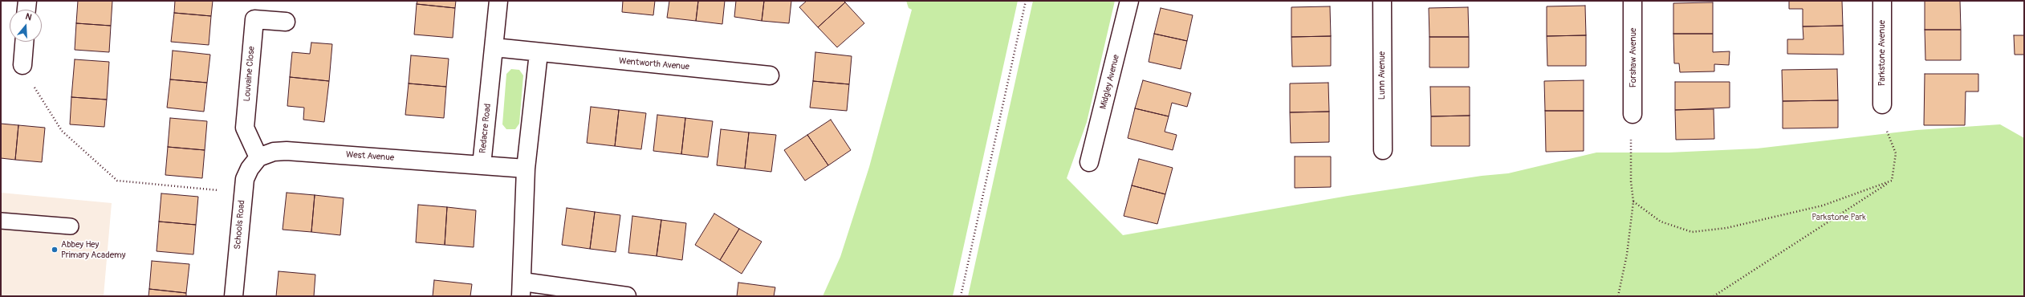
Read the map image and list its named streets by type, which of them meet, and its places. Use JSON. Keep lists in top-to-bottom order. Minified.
{"streets":{"street":["Parkstone Avenue","Forshaw Avenue","Wentworth Avenue","Louvaine Close","Lunn Avenue","Midgley Avenue","Redacre Road","West Avenue","Schools Road"]},"crossings":[["Louvaine Close","West Avenue"],["Louvaine Close","Schools Road"],["Redacre Road","West Avenue"],["West Avenue","Schools Road"]],"parks":["Parkstone Park"],"places":["Abbey Hey Primary Academy"],"north":"top"}
